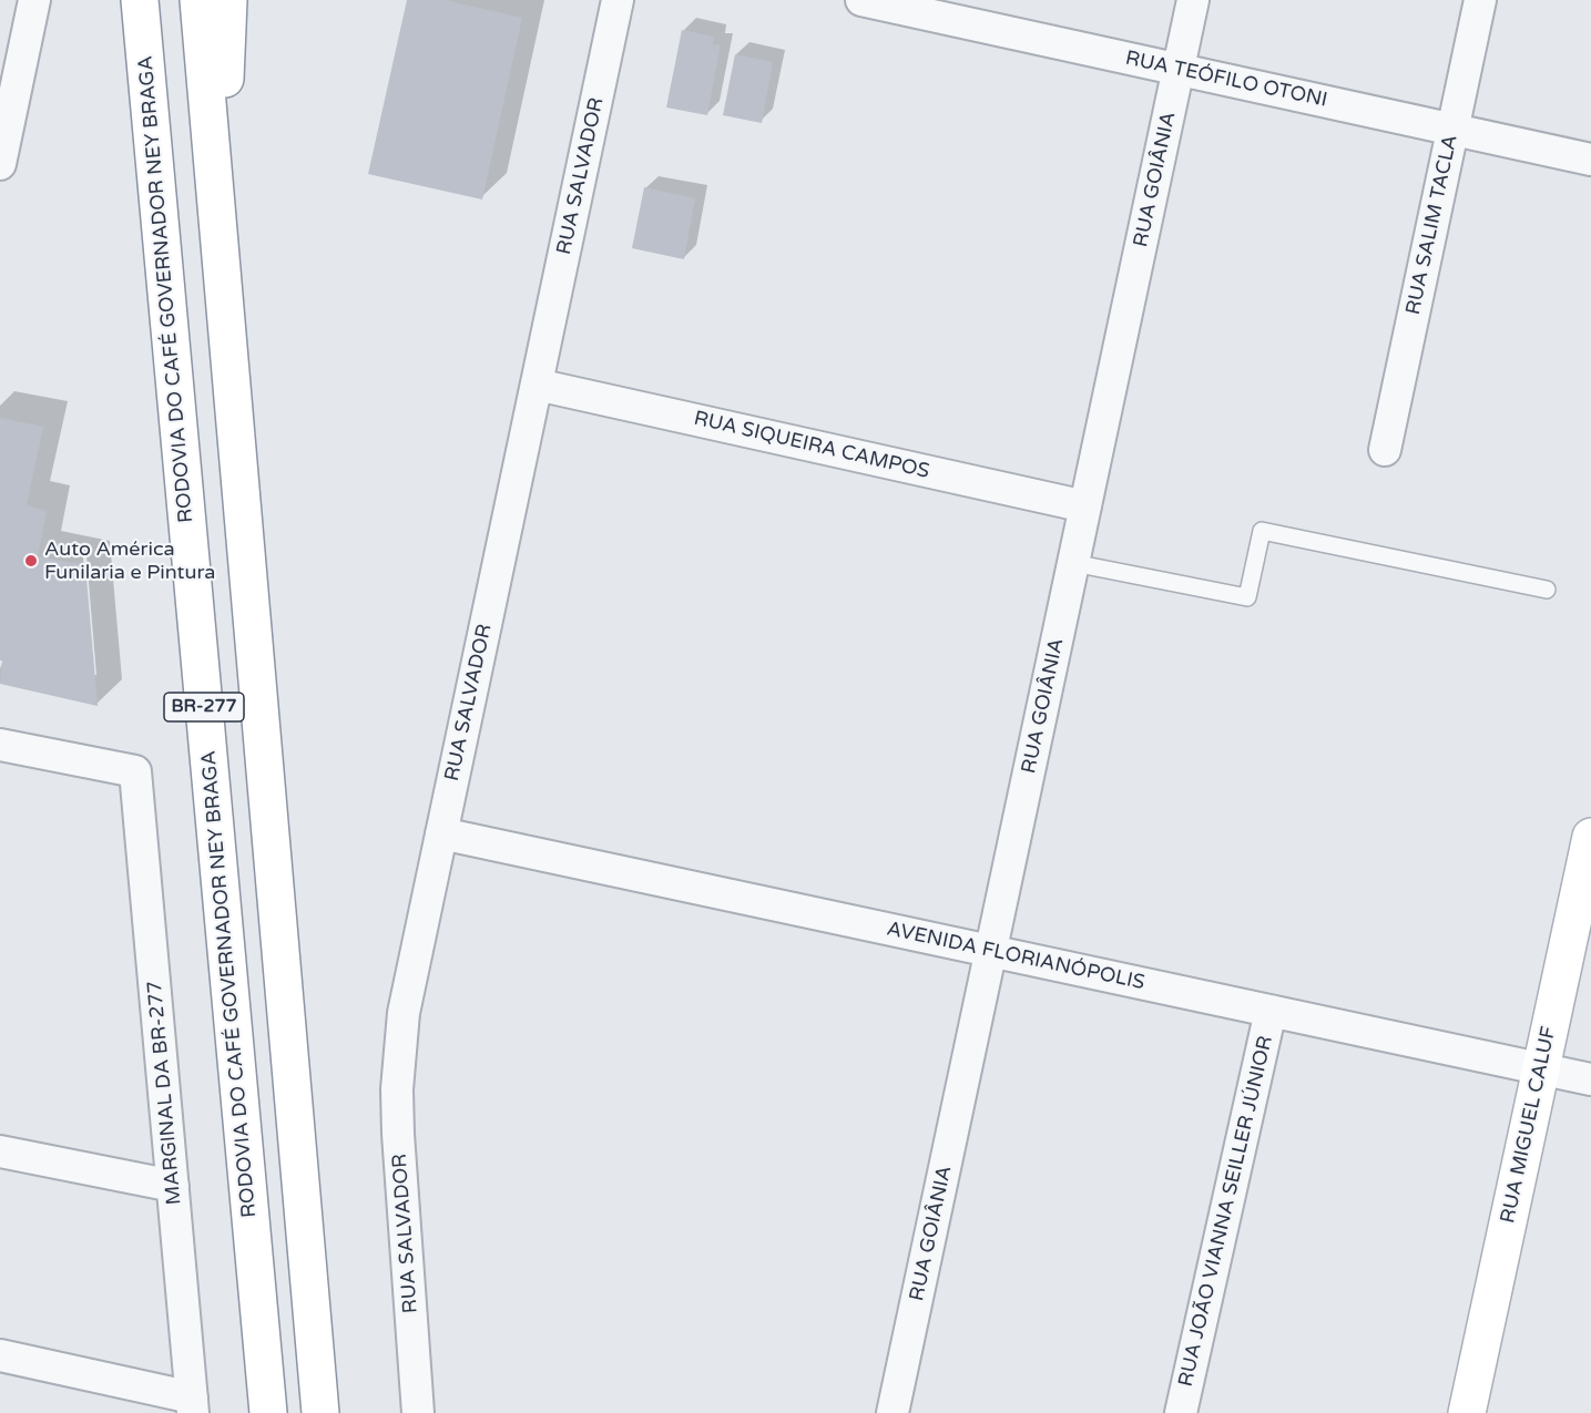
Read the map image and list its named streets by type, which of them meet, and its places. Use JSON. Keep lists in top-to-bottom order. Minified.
{"streets":{"main road":["RODOVIA DO CAFÉ GOVERNADOR NEY BRAGA","BR-277","RUA MIGUEL CALUF"],"street":["RUA TEÓFILO OTONI","RUA SALVADOR","RUA GOIÂNIA","RUA SALIM TACLA","RUA SIQUEIRA CAMPOS","AVENIDA FLORIANÓPOLIS","MARGINAL DA BR-277","RUA JOÃO VIANNA SEILLER JÚNIOR"]},"crossings":[["RUA TEÓFILO OTONI","RUA GOIÂNIA"],["RUA TEÓFILO OTONI","RUA SALIM TACLA"],["RUA SALVADOR","RUA SIQUEIRA CAMPOS"],["RUA SALVADOR","AVENIDA FLORIANÓPOLIS"],["RUA GOIÂNIA","RUA SIQUEIRA CAMPOS"],["RUA GOIÂNIA","AVENIDA FLORIANÓPOLIS"],["AVENIDA FLORIANÓPOLIS","RUA MIGUEL CALUF"],["AVENIDA FLORIANÓPOLIS","RUA JOÃO VIANNA SEILLER JÚNIOR"]],"places":["Auto América Funilaria e Pintura"]}
